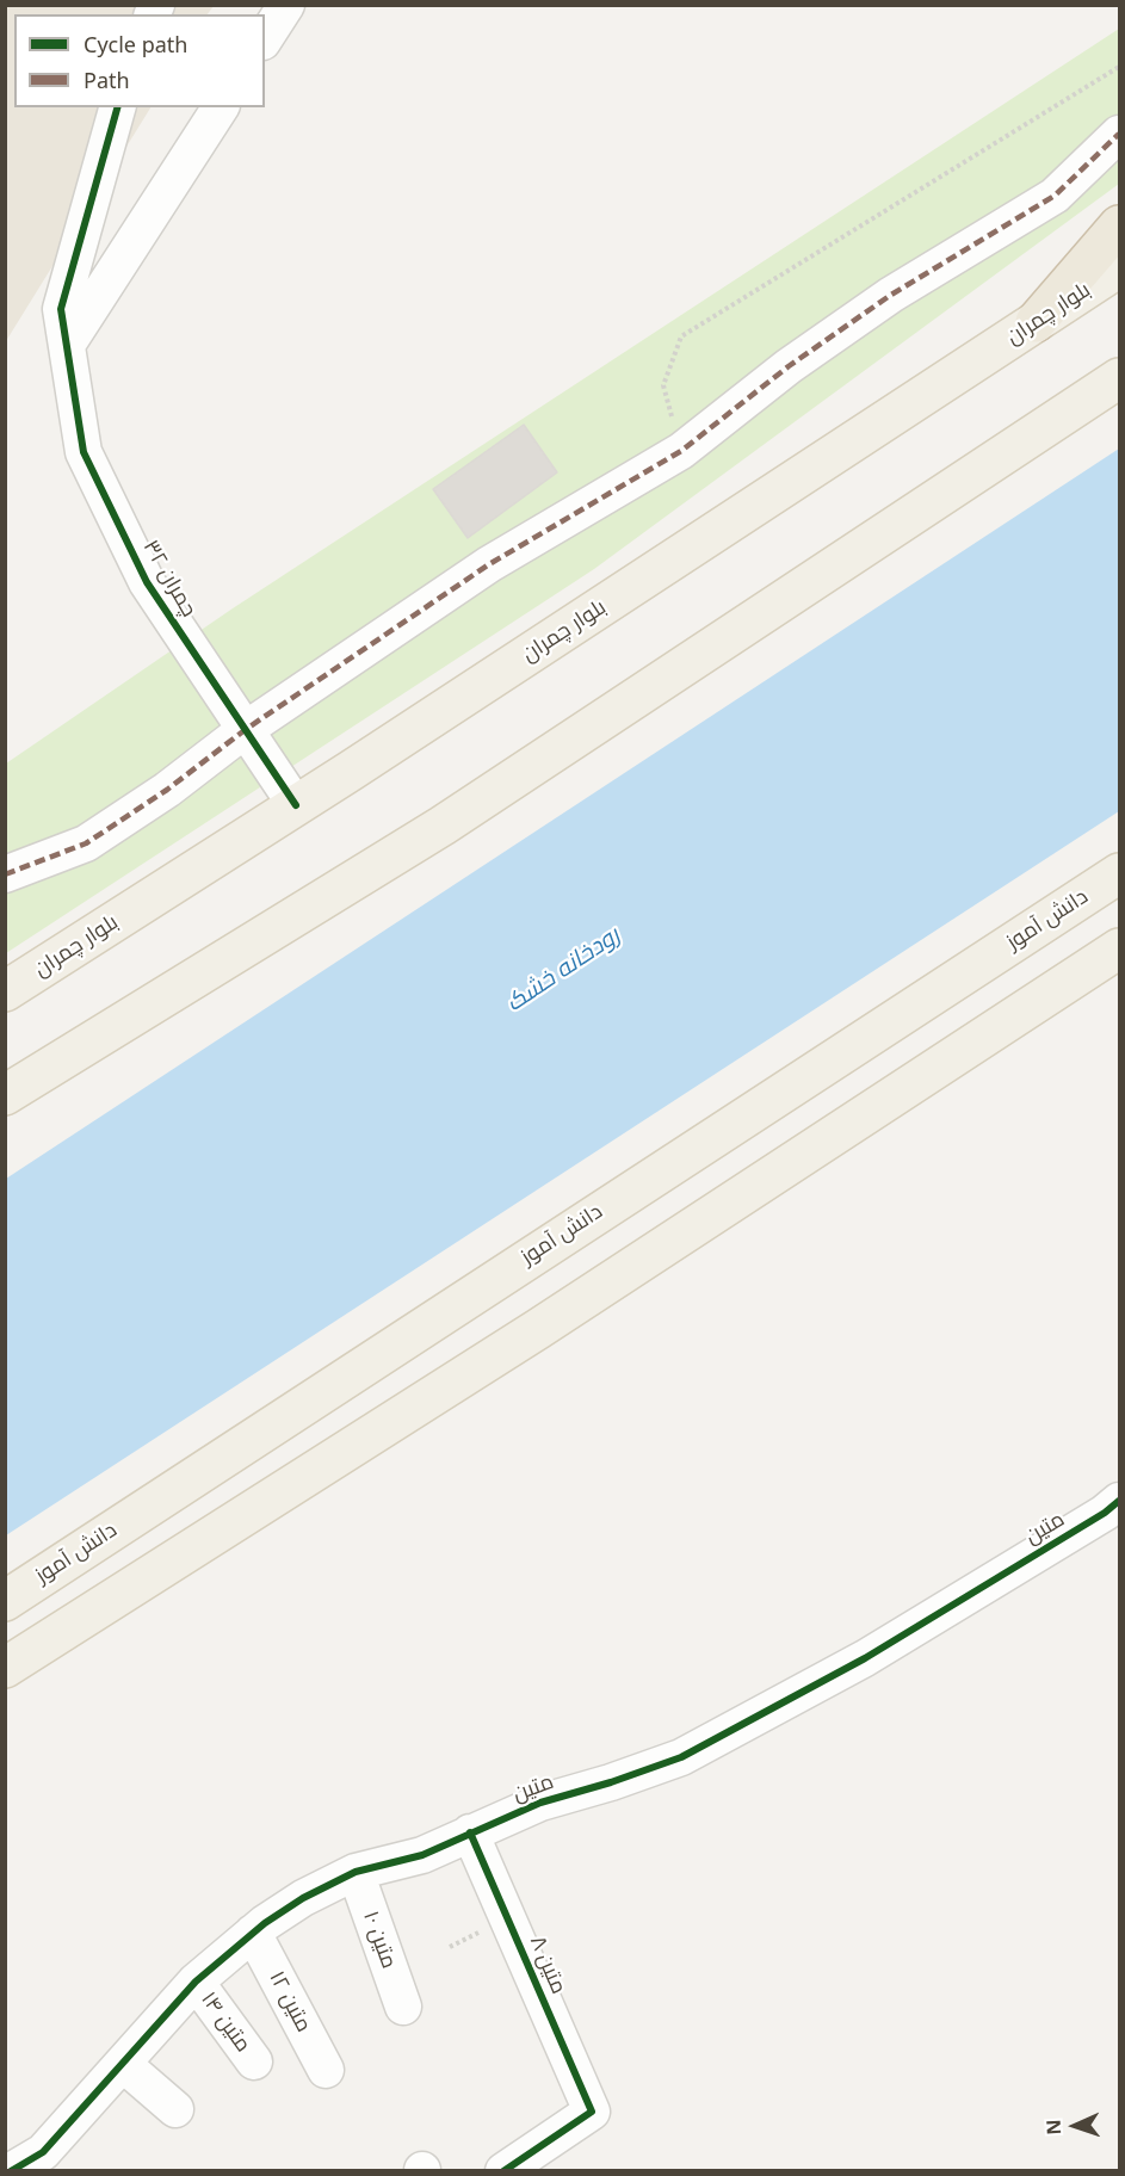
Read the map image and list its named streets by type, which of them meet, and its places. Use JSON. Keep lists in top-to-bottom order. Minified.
{"streets":{"main road":["بلوار چمران","دانش آموز"],"street":["۳۲ چمران","متین","۱۰ متین","۸ متین","۱۲ متین","۱۴ متین"]},"crossings":[["بلوار چمران","۳۲ چمران"],["متین","۱۰ متین"],["متین","۸ متین"],["متین","۱۲ متین"],["متین","۱۴ متین"]],"water":["رودخانه خشک"],"legend":["Cycle path","Path"],"north":"left"}
